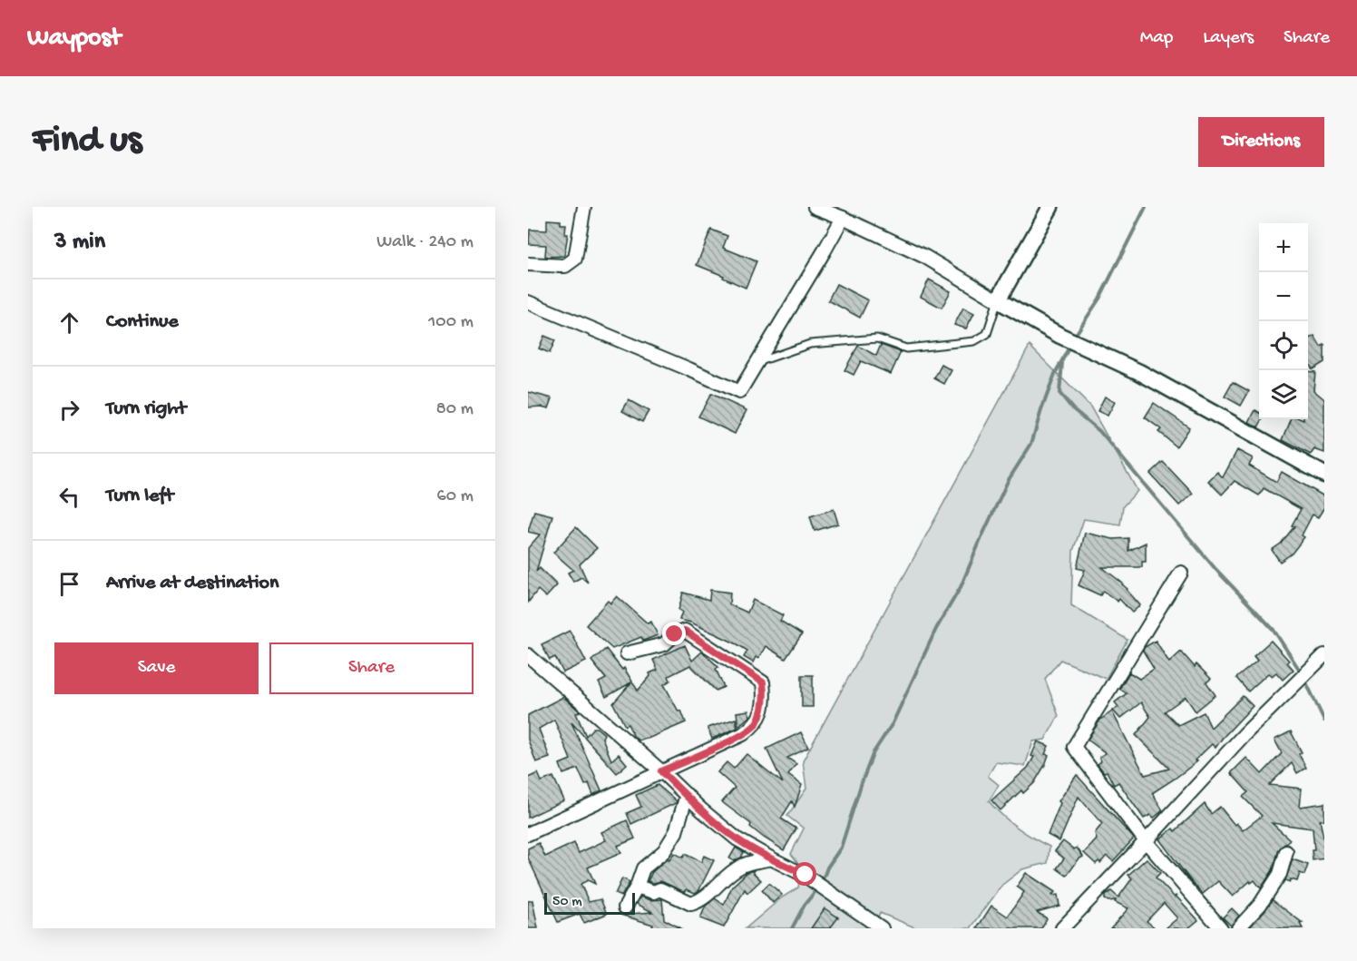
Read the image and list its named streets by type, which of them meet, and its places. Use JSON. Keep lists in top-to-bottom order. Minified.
{"scale_bar":"50 m","page":{"header":"Waypost","nav":["Map","Layers","Share"],"buttons":["Directions",["Save","Share"]],"title":"Find us","heading":["3 min","Walk · 240 m"],"map_buttons":["+","−"],"list":[["Continue","100 m"],["Turn right","80 m"],["Turn left","60 m"],"Arrive at destination"],"scale":"50 m"}}
